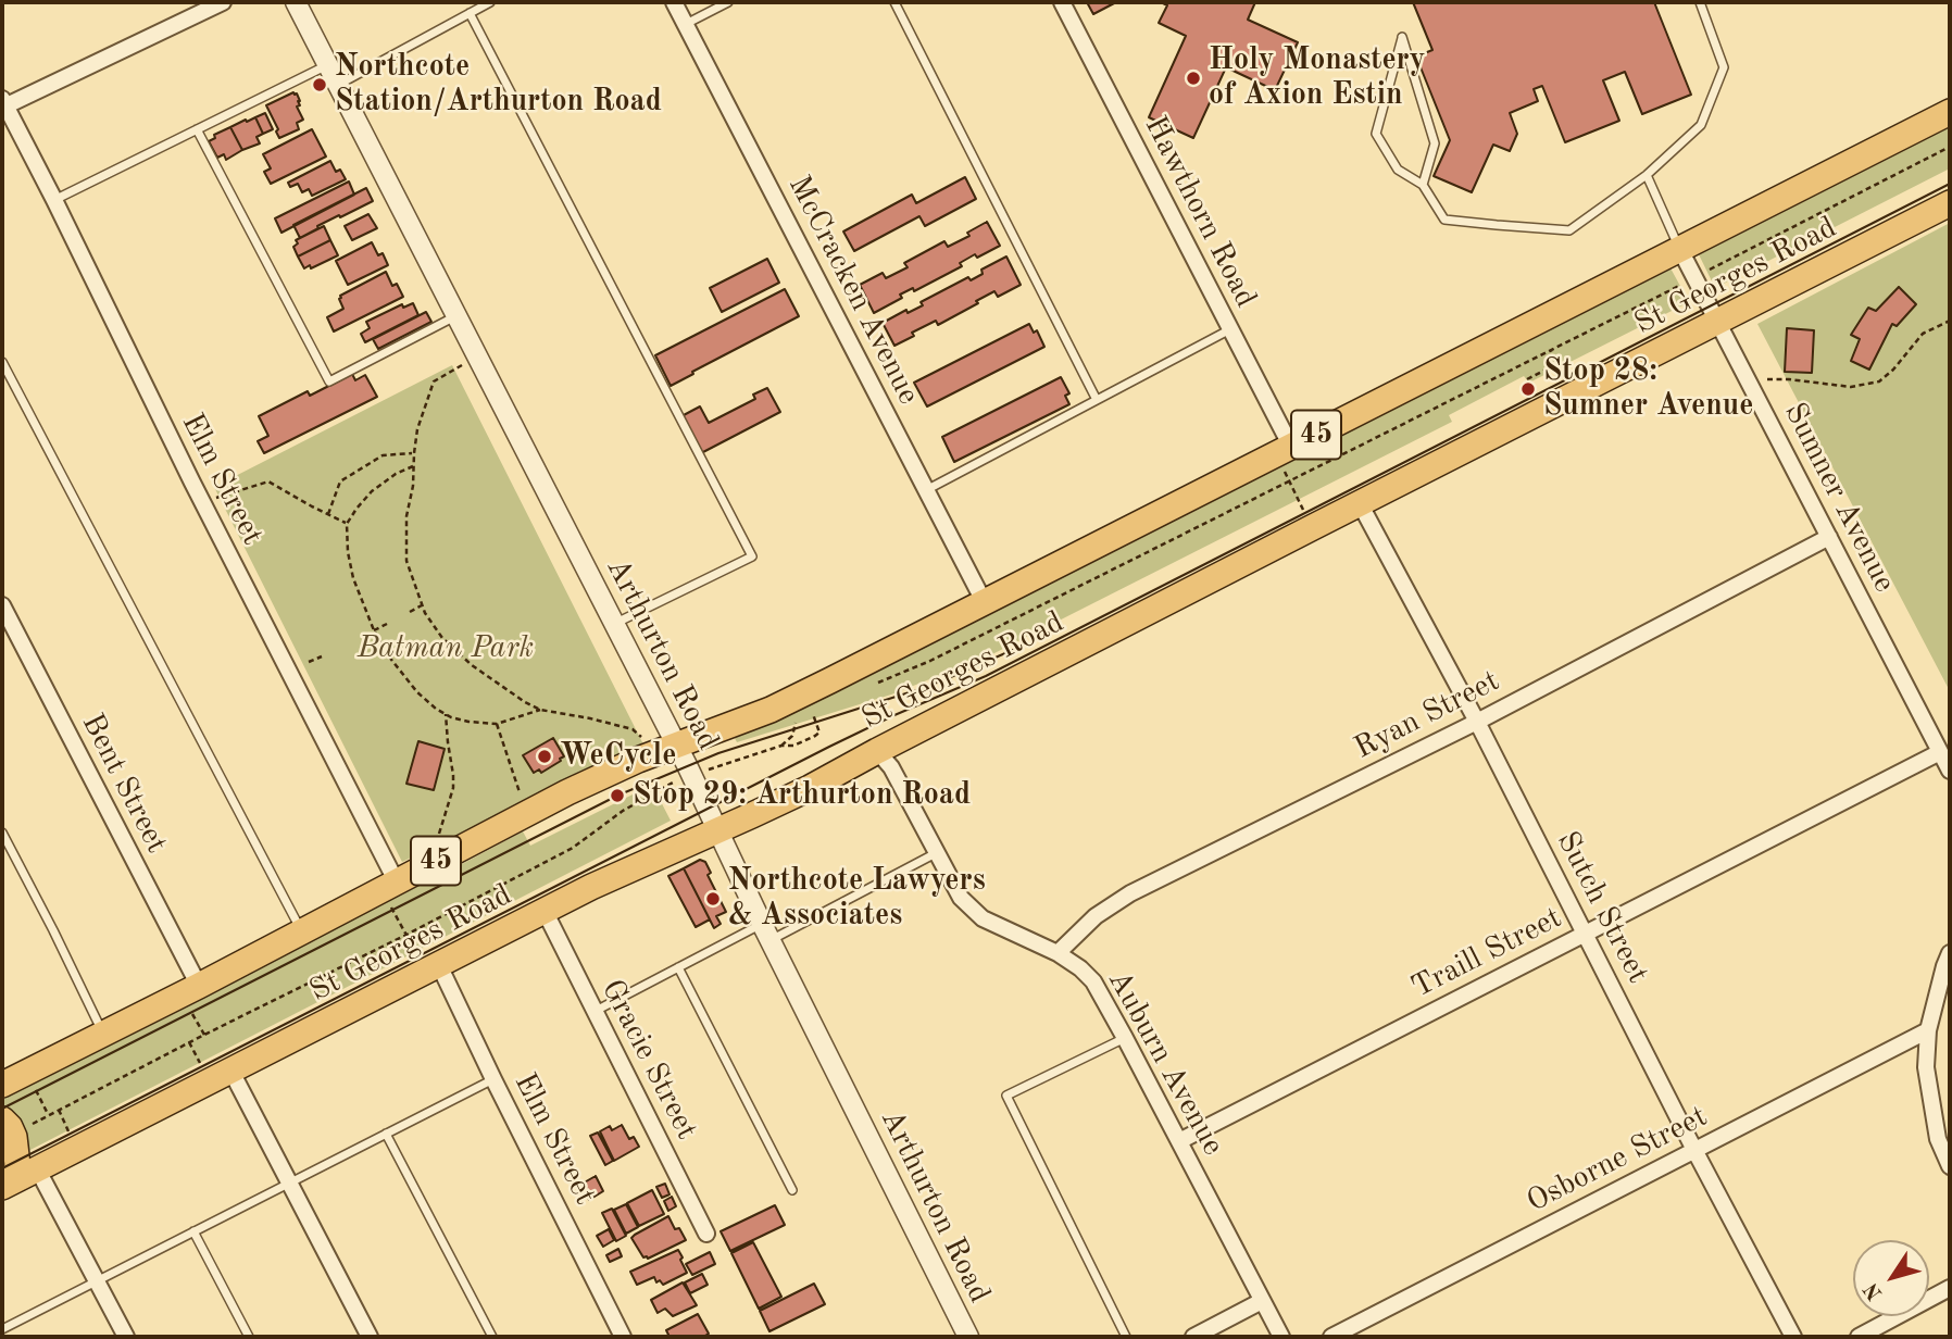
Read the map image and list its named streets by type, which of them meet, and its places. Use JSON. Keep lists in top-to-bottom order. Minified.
{"streets":{"highway":["St Georges Road","45"],"street":["Hawthorn Road","McCracken Avenue","Elm Street","Sumner Avenue","Arthurton Road","Ryan Street","Bent Street","Sutch Street","Traill Street","Gracie Street","Auburn Avenue","Osborne Street"]},"crossings":[["Hawthorn Road","St Georges Road"],["St Georges Road","McCracken Avenue"],["St Georges Road","Elm Street"],["St Georges Road","Sumner Avenue"],["St Georges Road","Arthurton Road"],["St Georges Road","Bent Street"],["St Georges Road","Sutch Street"],["St Georges Road","Gracie Street"],["St Georges Road","Auburn Avenue"],["Sumner Avenue","Ryan Street"],["Sumner Avenue","Traill Street"],["Ryan Street","Sutch Street"],["Ryan Street","Auburn Avenue"],["Sutch Street","Traill Street"],["Sutch Street","Osborne Street"],["Traill Street","Auburn Avenue"]],"parks":["Batman Park"],"places":["Holy Monastery of Axion Estin","Northcote Station/Arthurton Road","Stop 28: Sumner Avenue","WeCycle","Stop 29: Arthurton Road","Northcote Lawyers & Associates"],"north":"bottom left"}
